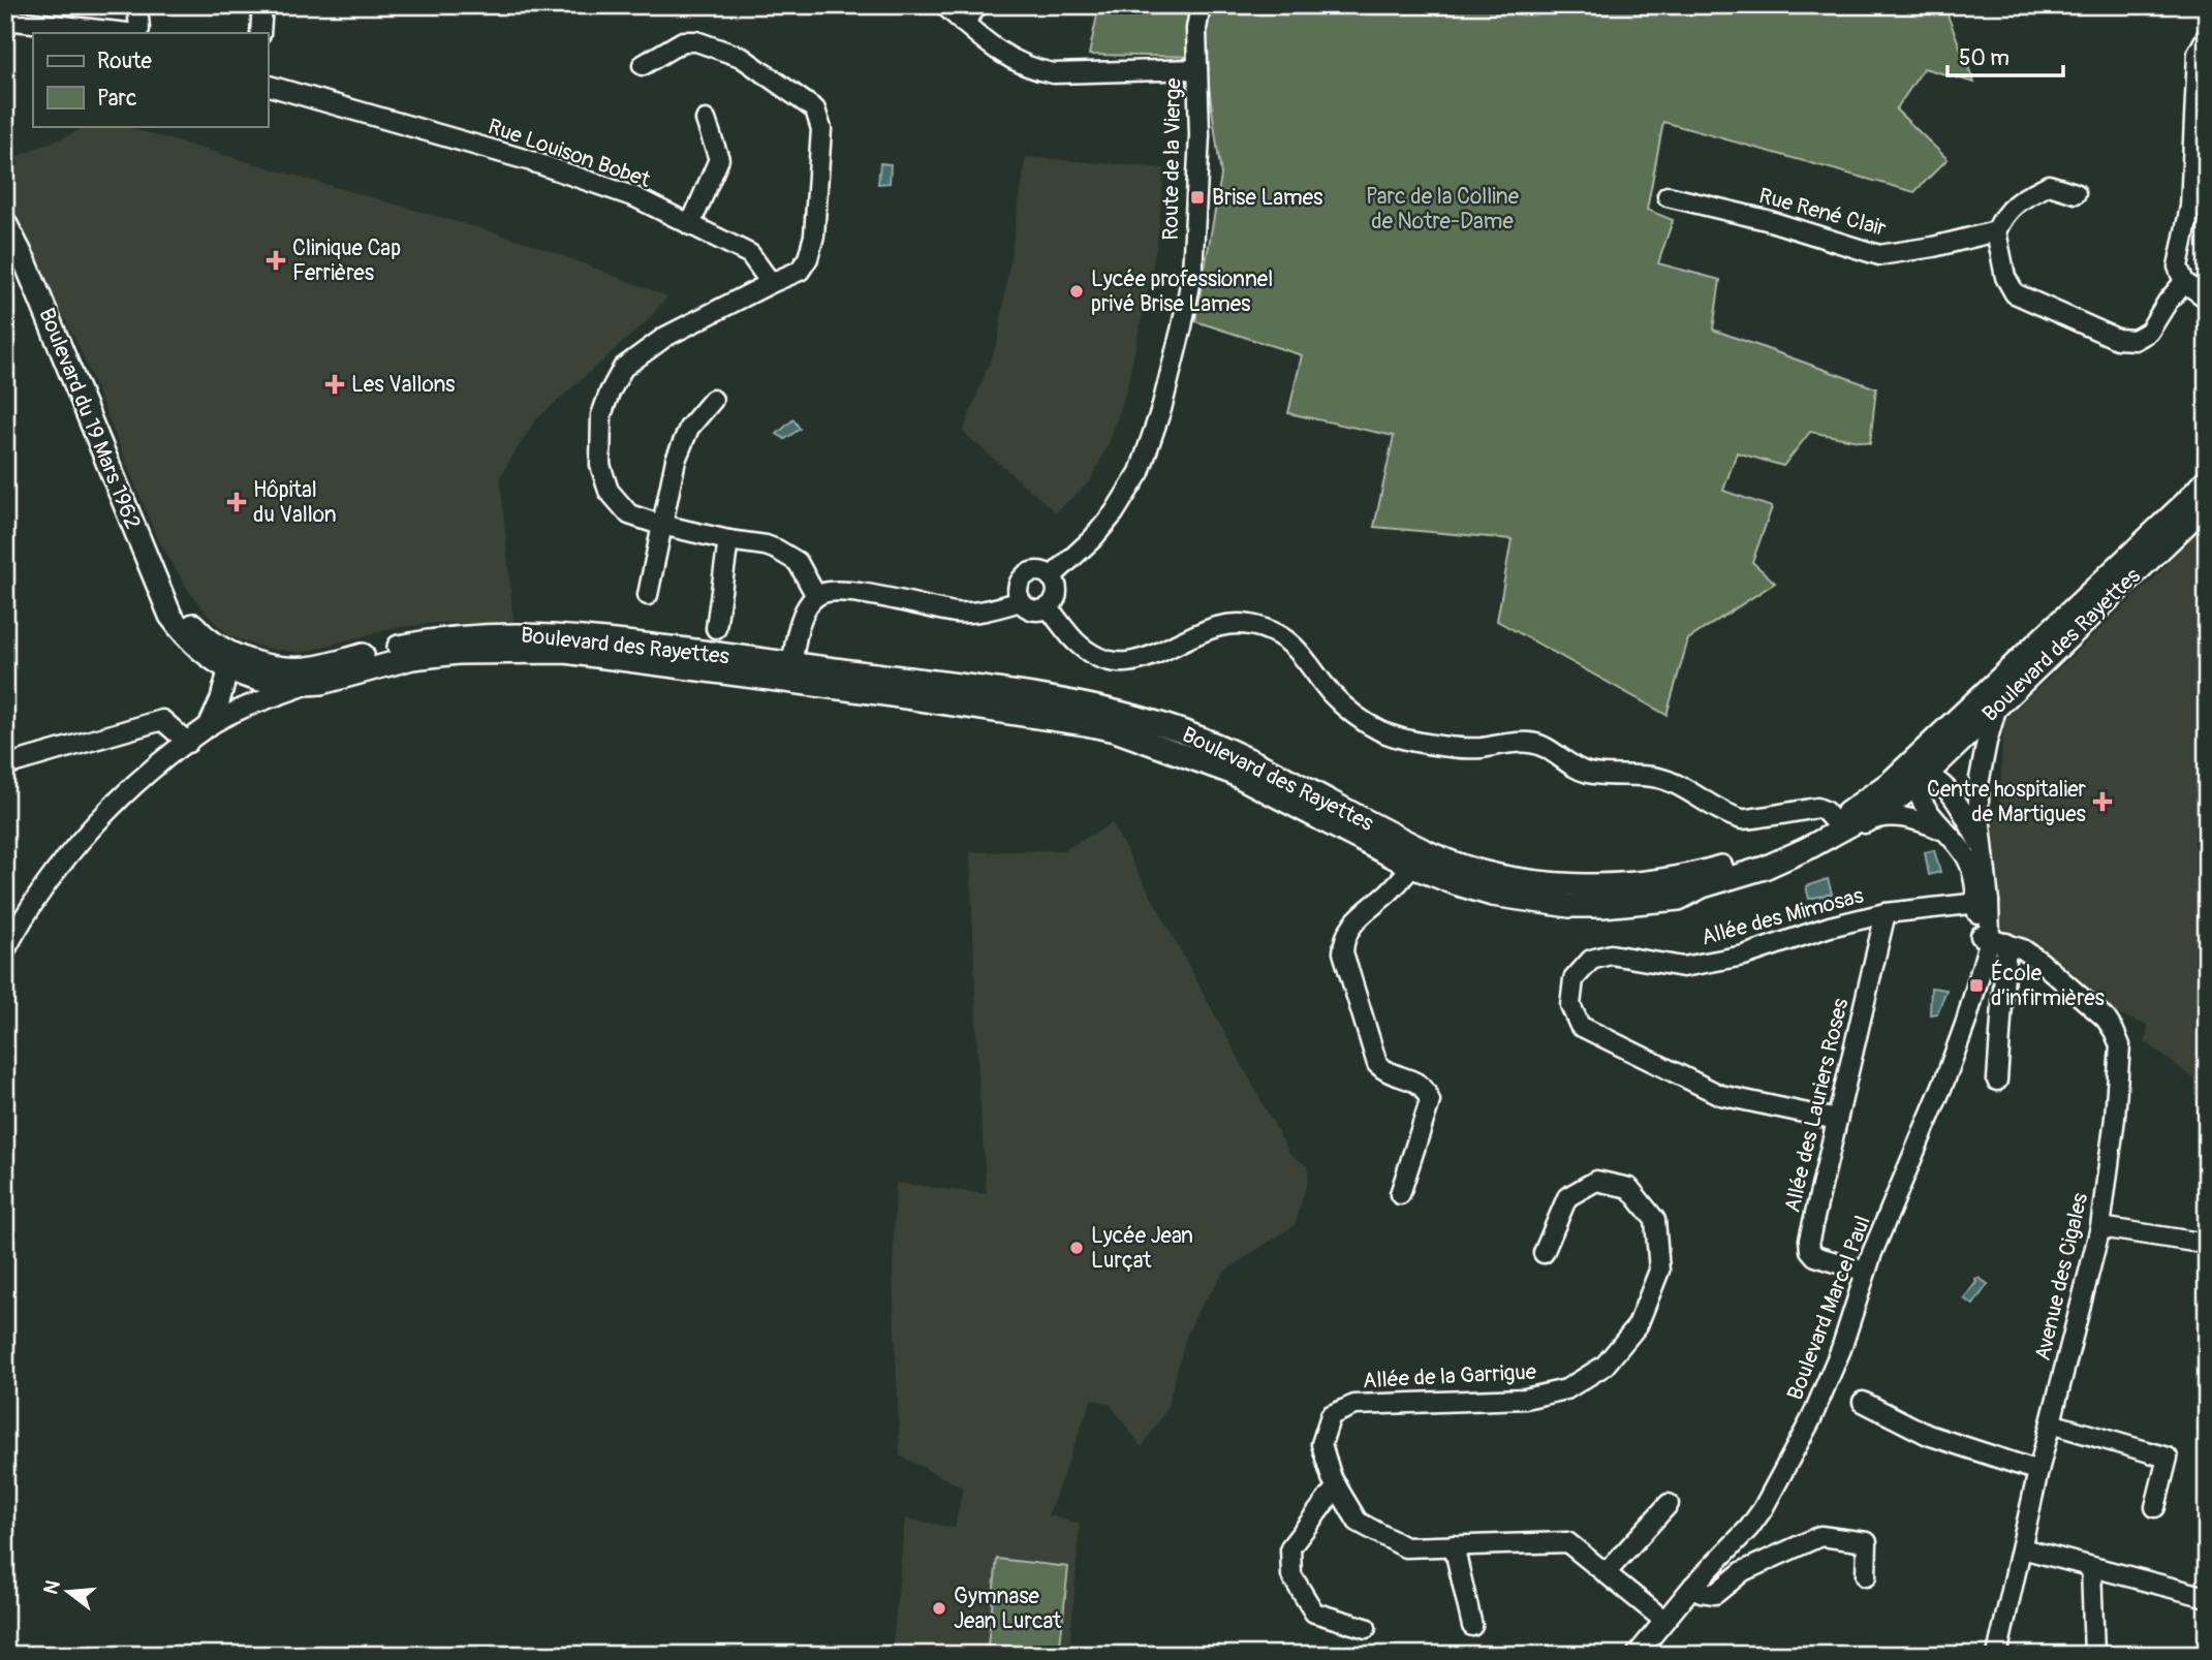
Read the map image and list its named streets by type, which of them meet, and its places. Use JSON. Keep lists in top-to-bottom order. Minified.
{"streets":{"main road":["Boulevard du 19 Mars 1962","Boulevard des Rayettes"],"street":["Rue Louison Bobet","Route de la Vierge","Rue René Clair","Allée des Mimosas","Allée des Lauriers Roses","Avenue des Cigales","Boulevard Marcel Paul","Allée de la Garrigue"]},"crossings":[["Boulevard du 19 Mars 1962","Boulevard des Rayettes"],["Boulevard des Rayettes","Boulevard Marcel Paul"],["Allée des Mimosas","Allée des Lauriers Roses"],["Allée des Mimosas","Boulevard Marcel Paul"],["Allée des Lauriers Roses","Boulevard Marcel Paul"],["Avenue des Cigales","Boulevard Marcel Paul"],["Boulevard Marcel Paul","Allée de la Garrigue"]],"parks":["Parc de la Colline de Notre-Dame"],"places":{"transit":["Brise Lames","École d’infirmières"],"health":["Clinique Cap Ferrières","Les Vallons","Hôpital du Vallon","Centre hospitalier de Martigues"],"other":["Lycée professionnel privé Brise Lames","Lycée Jean Lurçat","Gymnase Jean Lurcat"]},"legend":["Route","Parc"],"scale_bar":"50 m","north":"left"}
